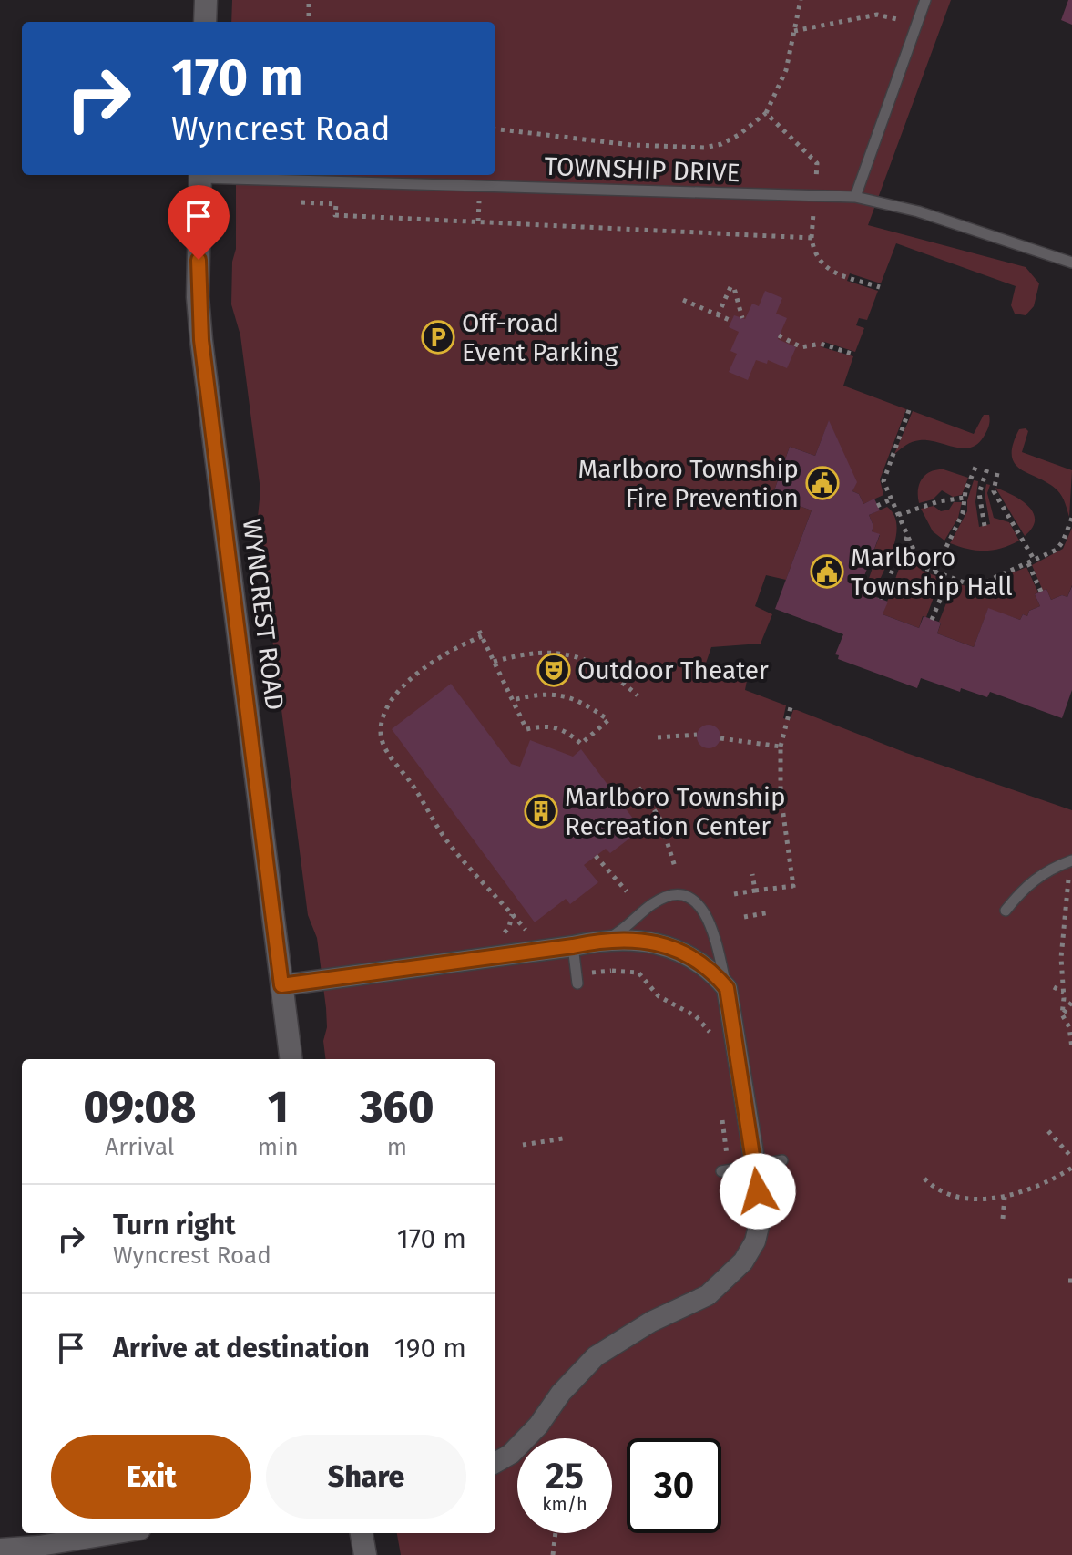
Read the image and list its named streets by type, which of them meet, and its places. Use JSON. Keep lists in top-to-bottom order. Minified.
{"streets":{"street":["WYNCREST ROAD"],"lane":["TOWNSHIP DRIVE"]},"crossings":[["TOWNSHIP DRIVE","WYNCREST ROAD"]],"places":{"parking":["Off-road Event Parking"],"public building":["Marlboro Township Fire Prevention","Marlboro Township Hall"],"theatre":["Outdoor Theater"],"building":["Marlboro Township Recreation Center"]},"page":{"turn":["170 m","Wyncrest Road"],"eta":["09:08","Arrival","1","min","360","m"],"list":[{"name":"Turn right","note":"Wyncrest Road","value":"170 m"},{"name":"Arrive at destination","value":"190 m"}],"buttons":["Exit","Share"],"speed":"25 km/h","limit":"30"}}
